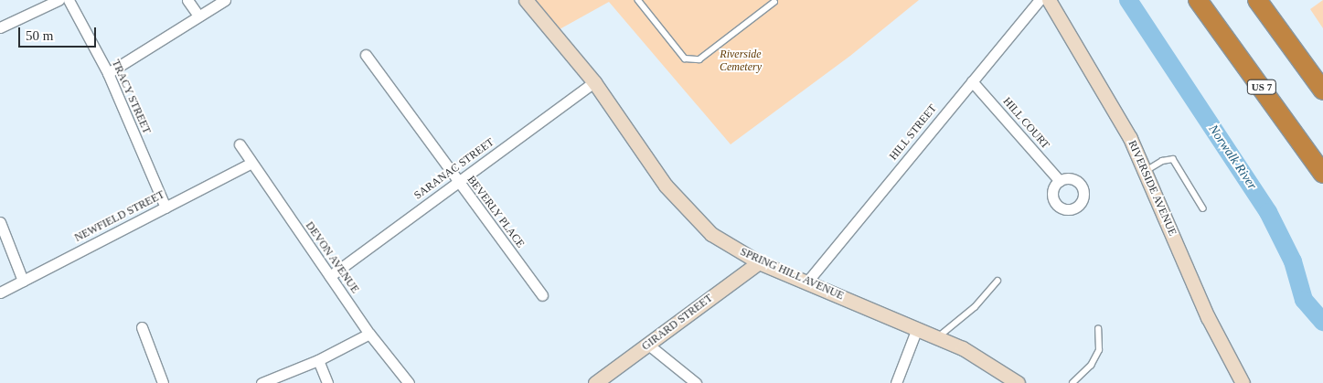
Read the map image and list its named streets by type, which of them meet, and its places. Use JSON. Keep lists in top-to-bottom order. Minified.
{"streets":{"highway":["US 7"],"street":["TRACY STREET","HILL COURT","HILL STREET","SARANAC STREET","RIVERSIDE AVENUE","BEVERLY PLACE","NEWFIELD STREET","DEVON AVENUE","SPRING HILL AVENUE","GIRARD STREET"]},"crossings":[["TRACY STREET","NEWFIELD STREET"],["HILL COURT","HILL STREET"],["HILL STREET","SPRING HILL AVENUE"],["SARANAC STREET","BEVERLY PLACE"],["SARANAC STREET","DEVON AVENUE"],["SARANAC STREET","SPRING HILL AVENUE"],["NEWFIELD STREET","DEVON AVENUE"],["SPRING HILL AVENUE","GIRARD STREET"]],"water":["Norwalk River"],"parks":["Riverside Cemetery"],"scale_bar":"50 m"}
